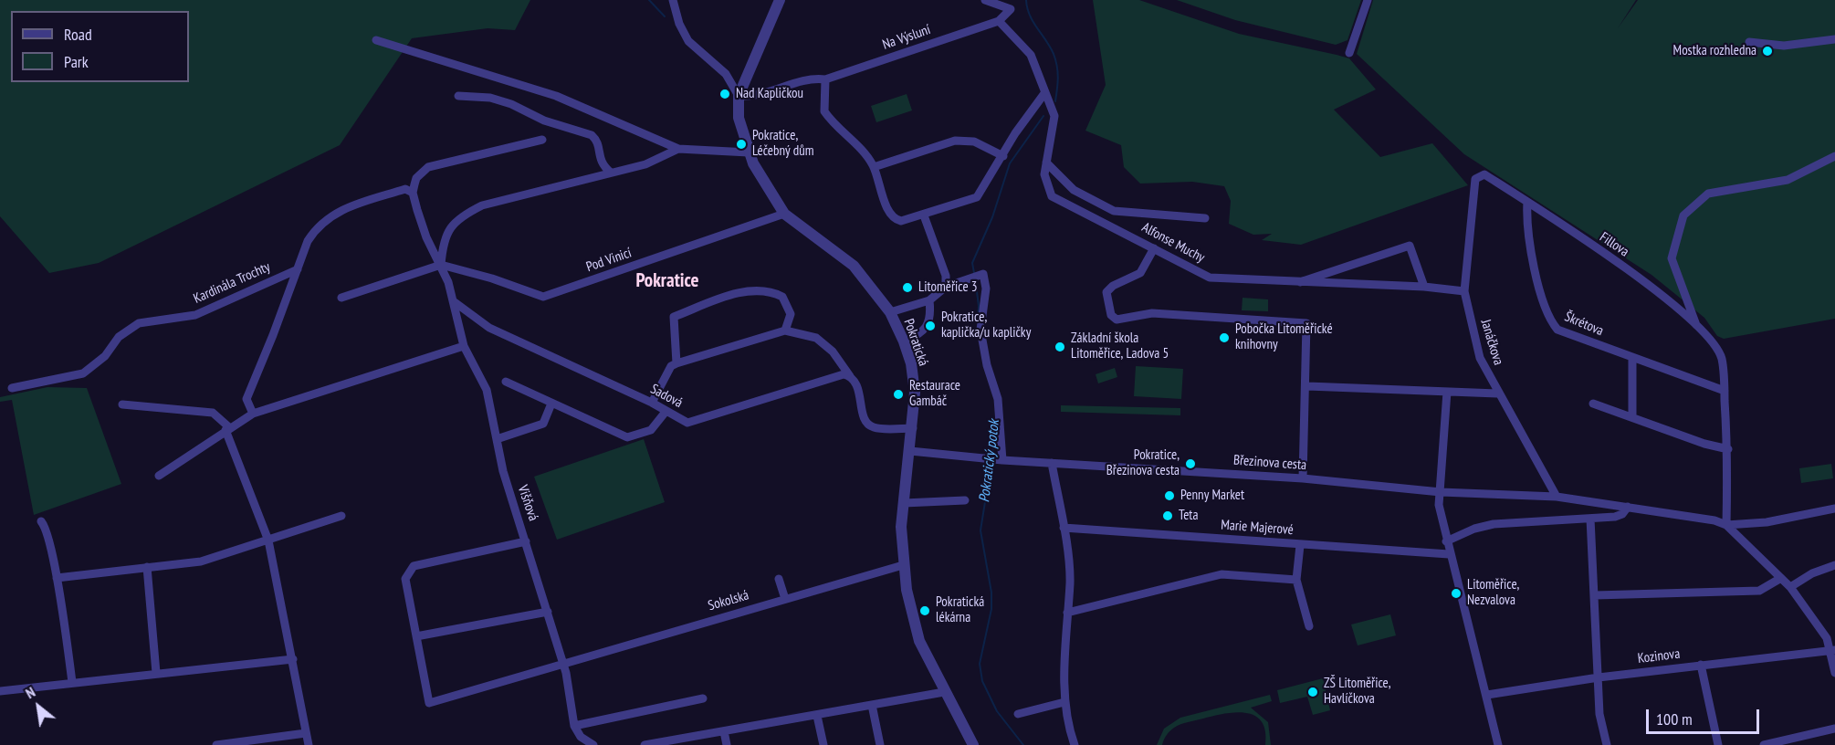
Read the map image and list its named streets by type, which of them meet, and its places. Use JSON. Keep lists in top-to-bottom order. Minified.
{"streets":{"street":["Na Výsluní","Alfonse Muchy","Fillova","Pod Vinicí","Kardinála Trochty","Škrétova","Pokratická","Janáčkova","Sadová","Březinova cesta","Višňová","Marie Majerové","Sokolská","Kozinova"]},"crossings":[["Na Výsluní","Pokratická"],["Alfonse Muchy","Janáčkova"],["Fillova","Škrétova"],["Fillova","Janáčkova"],["Pod Vinicí","Pokratická"],["Pod Vinicí","Višňová"],["Pokratická","Březinova cesta"],["Pokratická","Sokolská"],["Janáčkova","Březinova cesta"],["Sadová","Višňová"],["Višňová","Sokolská"]],"districts":["Pokratice"],"water":["Pokratický potok"],"places":["Mostka rozhledna","Nad Kapličkou","Pokratice, Léčebný dům","Litoměřice 3","Pokratice, kaplička/u kapličky","Pobočka Litoměřické knihovny","Základní škola Litoměřice, Ladova 5","Restaurace Gambáč","Pokratice, Březinova cesta","Penny Market","Teta","Litoměřice, Nezvalova","Pokratická lékárna","ZŠ Litoměřice, Havlíčkova"],"legend":["Road","Park"],"scale_bar":"100 m","north":"top left"}
